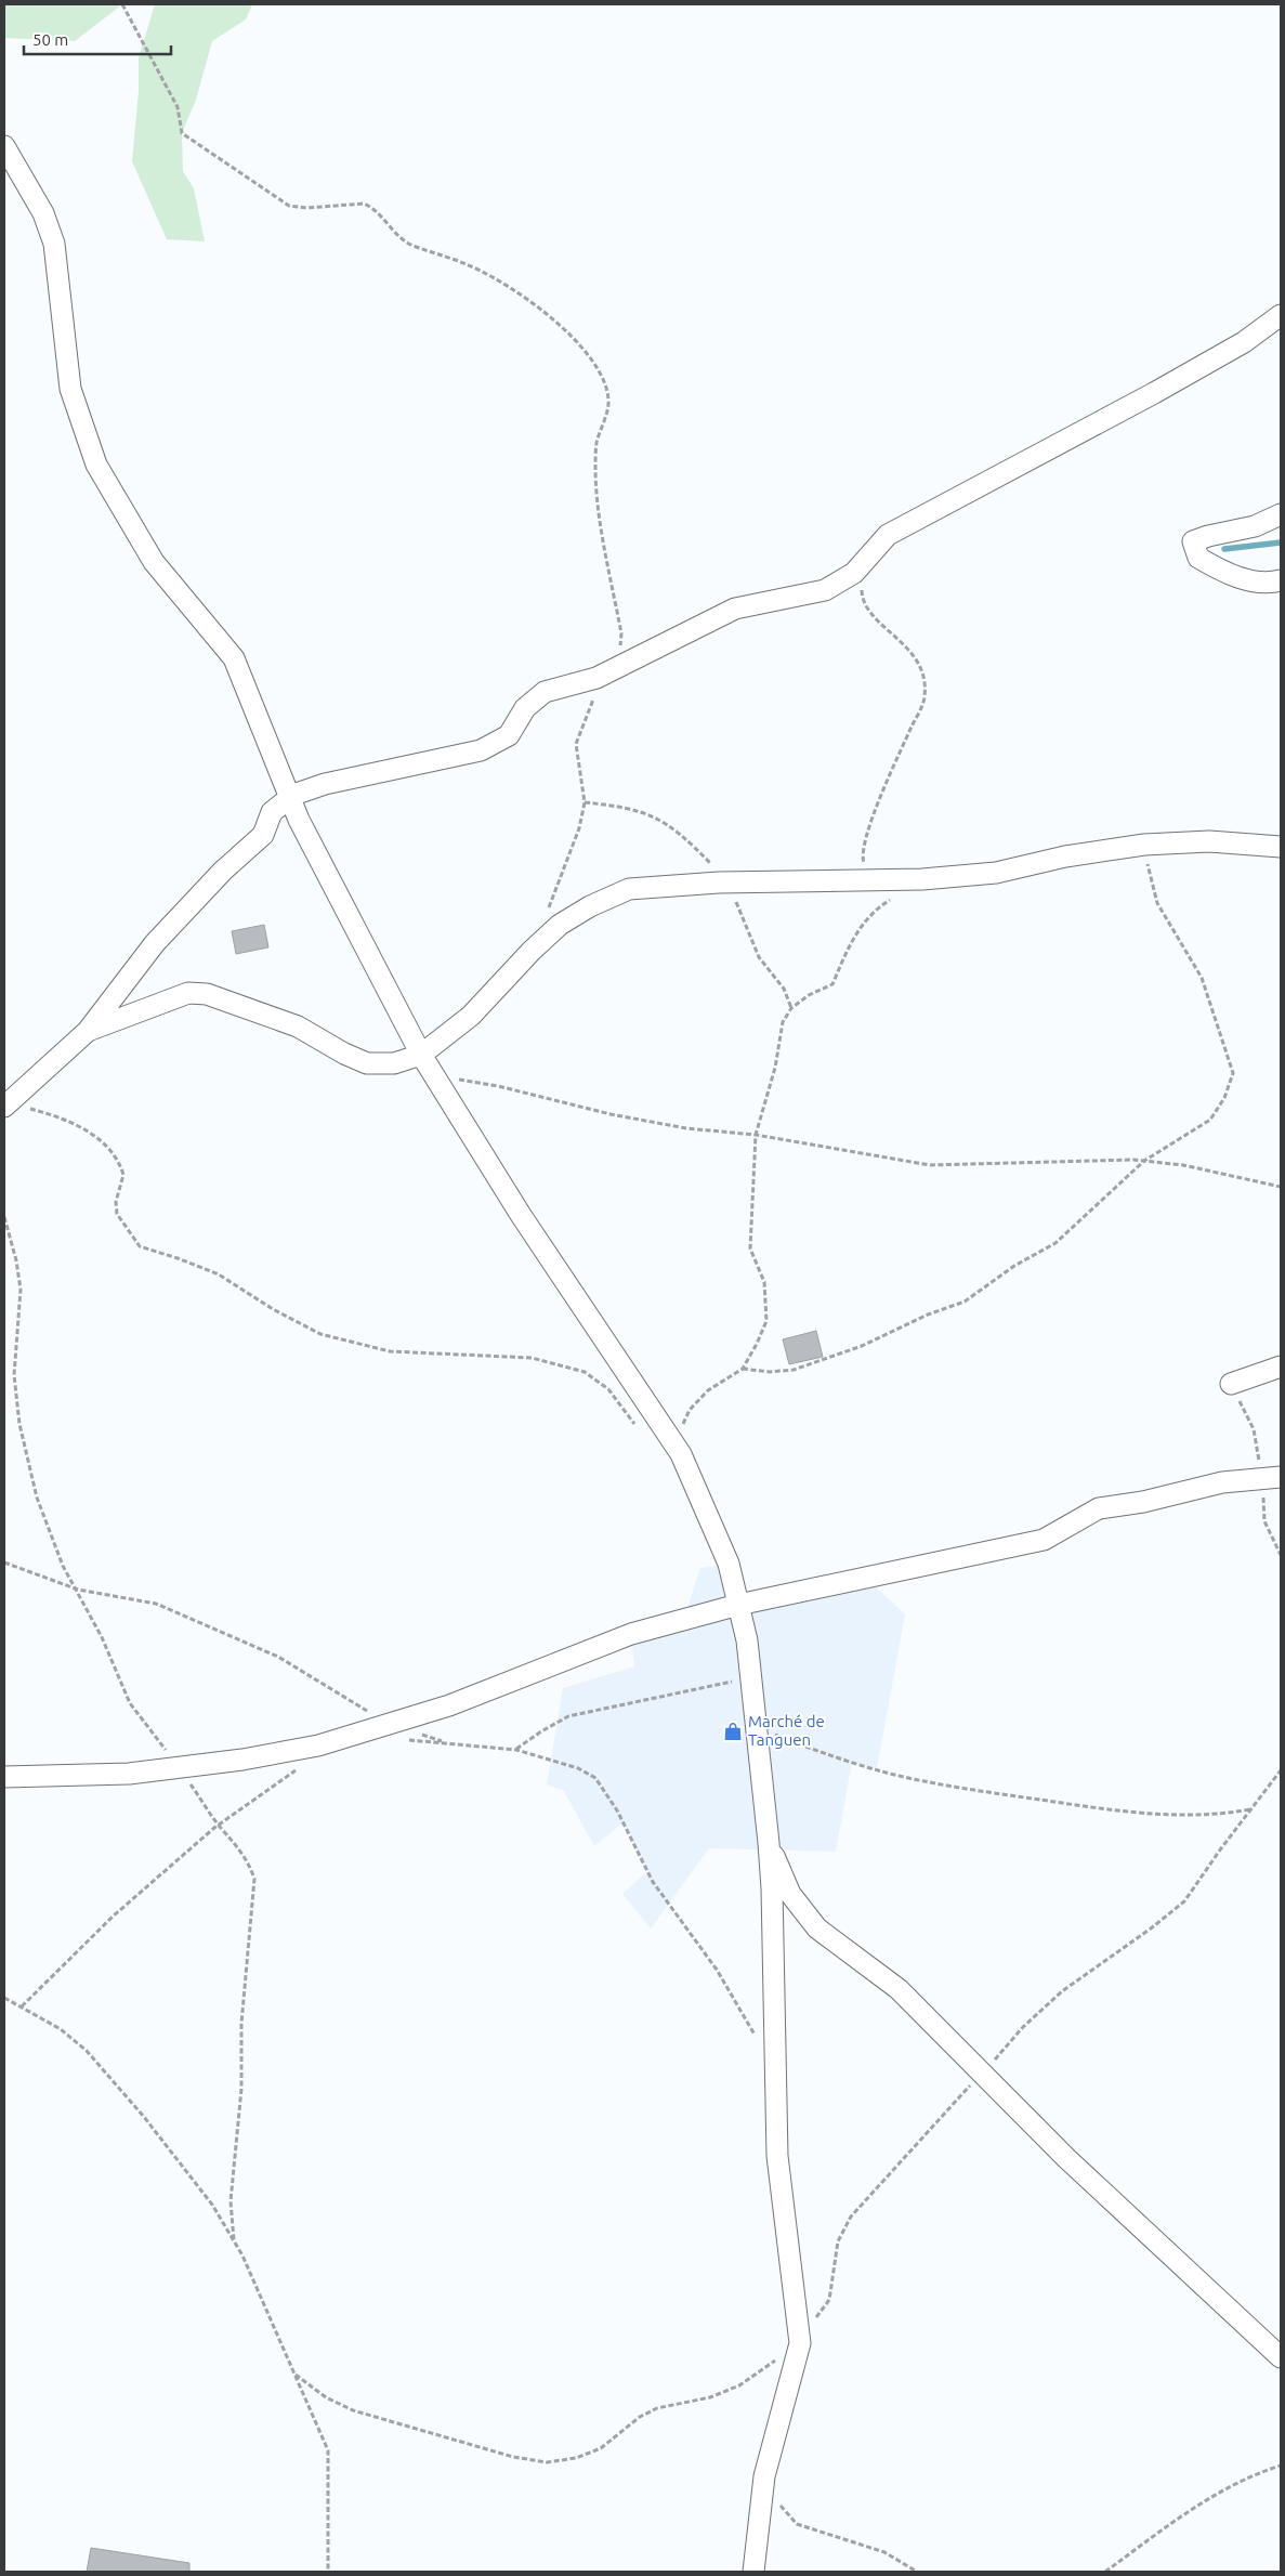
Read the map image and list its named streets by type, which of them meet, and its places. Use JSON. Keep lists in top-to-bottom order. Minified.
{"places":{"shop":["Marché de Tanguen"]},"scale_bar":"50 m"}
